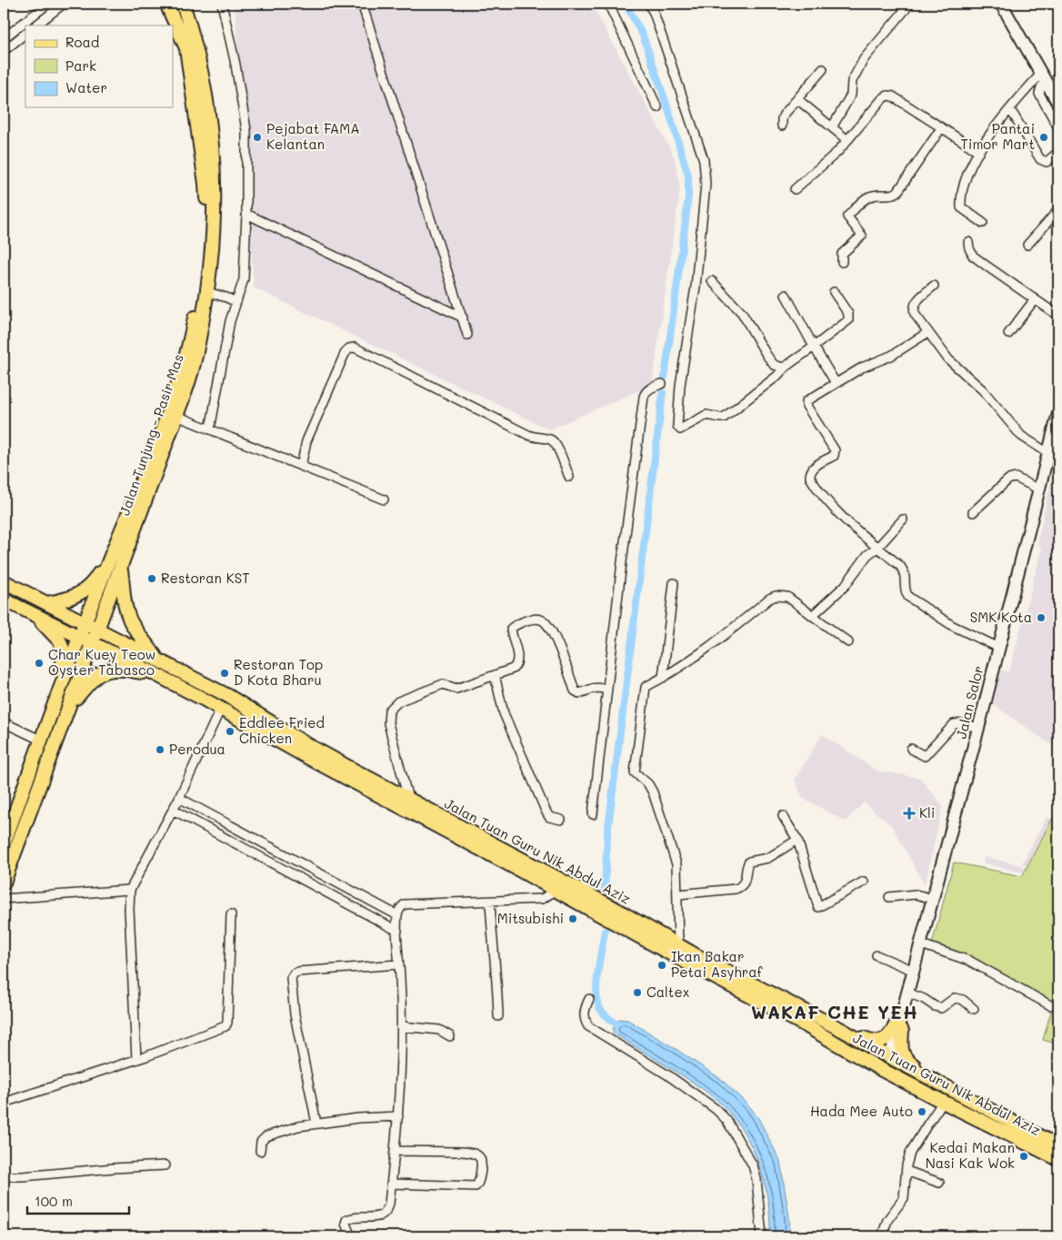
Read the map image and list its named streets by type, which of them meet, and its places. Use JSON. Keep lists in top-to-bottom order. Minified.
{"streets":{"main road":["Jalan Tunjung - Pasir Mas","Jalan Salor","Jalan Tuan Guru Nik Abdul Aziz"]},"crossings":[["Jalan Tunjung - Pasir Mas","Jalan Tuan Guru Nik Abdul Aziz"],["Jalan Salor","Jalan Tuan Guru Nik Abdul Aziz"]],"districts":["WAKAF CHE YEH"],"places":{"other":["Pejabat FAMA Kelantan","Pantai Timor Mart","Restoran KST","SMK Kota","Char Kuey Teow Oyster Tabasco","Restoran Top D Kota Bharu","Eddlee Fried Chicken","Perodua","Mitsubishi","Ikan Bakar Petai Asyhraf","Caltex","Hada Mee Auto","Kedai Makan Nasi Kak Wok"],"health":["Kli"]},"legend":["Road","Park","Water"],"scale_bar":"100 m"}
